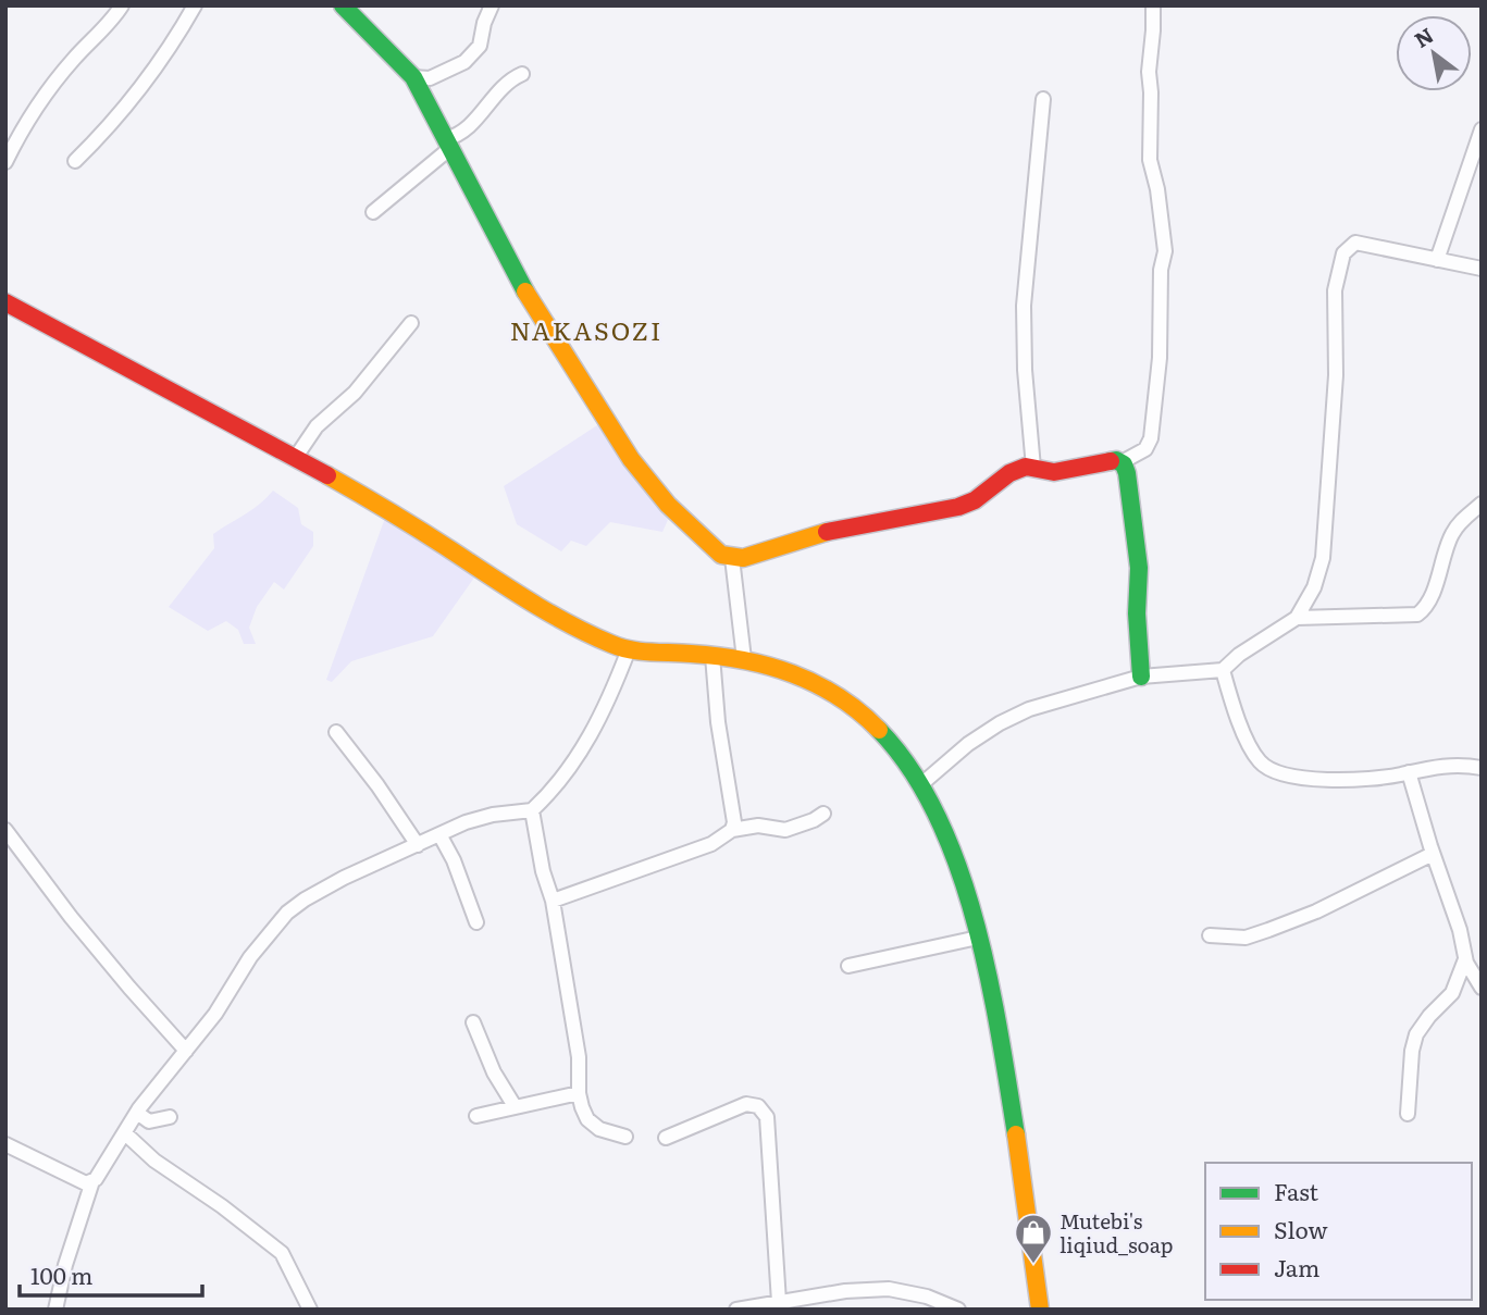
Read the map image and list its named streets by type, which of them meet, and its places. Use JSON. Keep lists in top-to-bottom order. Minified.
{"districts":["NAKASOZI"],"places":{"shop":["Mutebi's liqiud_soap"]},"legend":["Fast","Slow","Jam"],"scale_bar":"100 m","north":"top left"}
